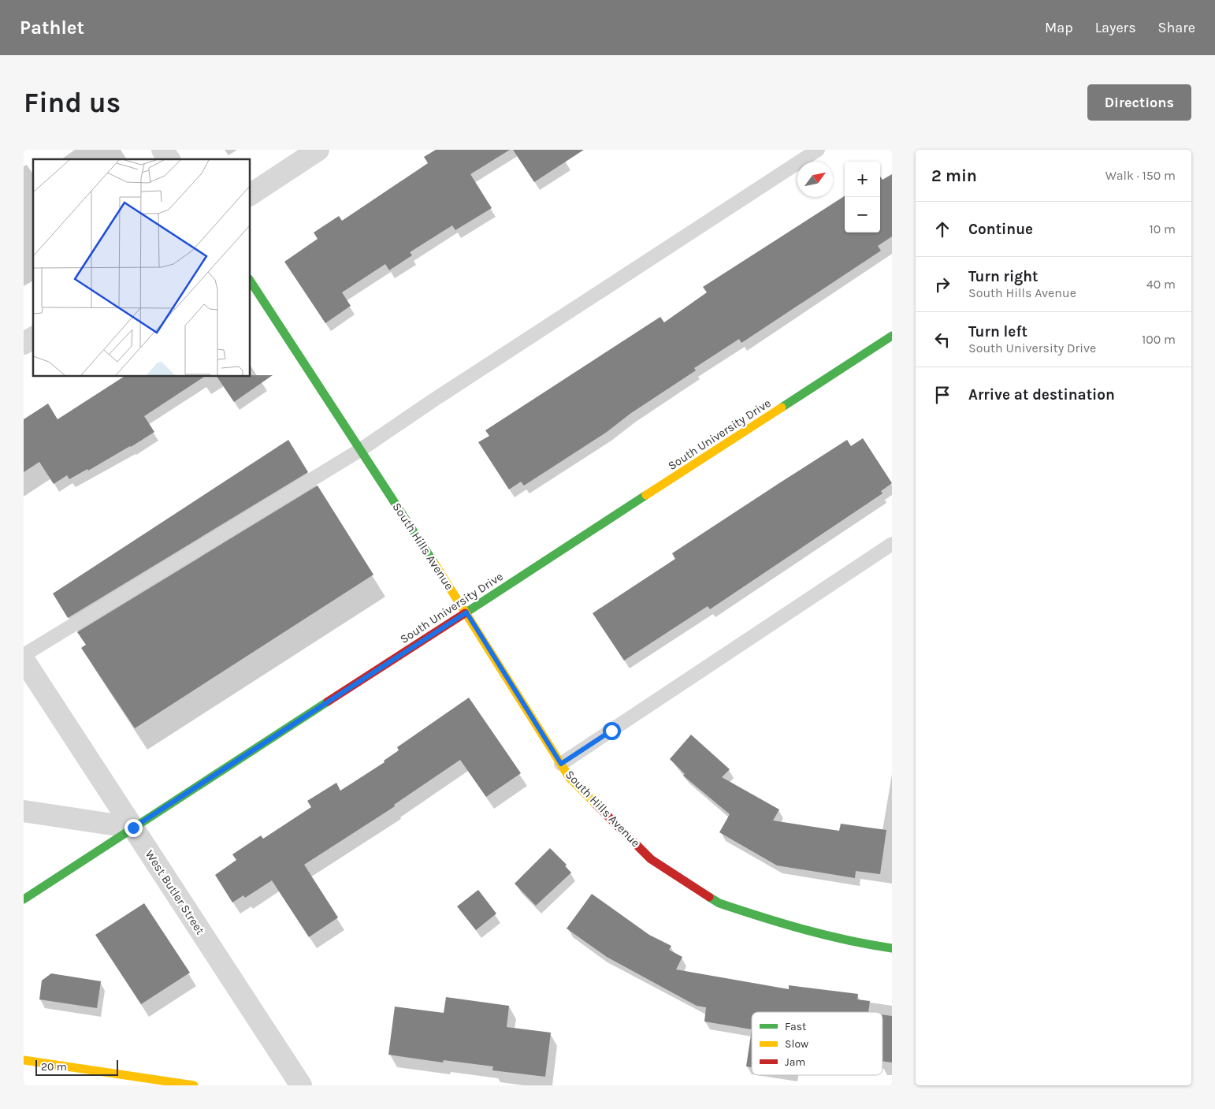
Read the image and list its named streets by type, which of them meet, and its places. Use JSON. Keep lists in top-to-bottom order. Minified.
{"streets":{"street":["South University Drive","South Hills Avenue","West Butler Street"]},"crossings":[["South University Drive","South Hills Avenue"],["South University Drive","West Butler Street"]],"legend":["Fast","Slow","Jam"],"scale_bar":"20 m","north":"top right","page":{"header":"Pathlet","nav":["Map","Layers","Share"],"buttons":"Directions","title":"Find us","heading":["2 min","Walk · 150 m"],"map_buttons":["+","−"],"list":[["Continue","10 m"],["Turn right","South Hills Avenue","40 m"],["Turn left","South University Drive","100 m"],"Arrive at destination"],"scale":"20 m"}}
